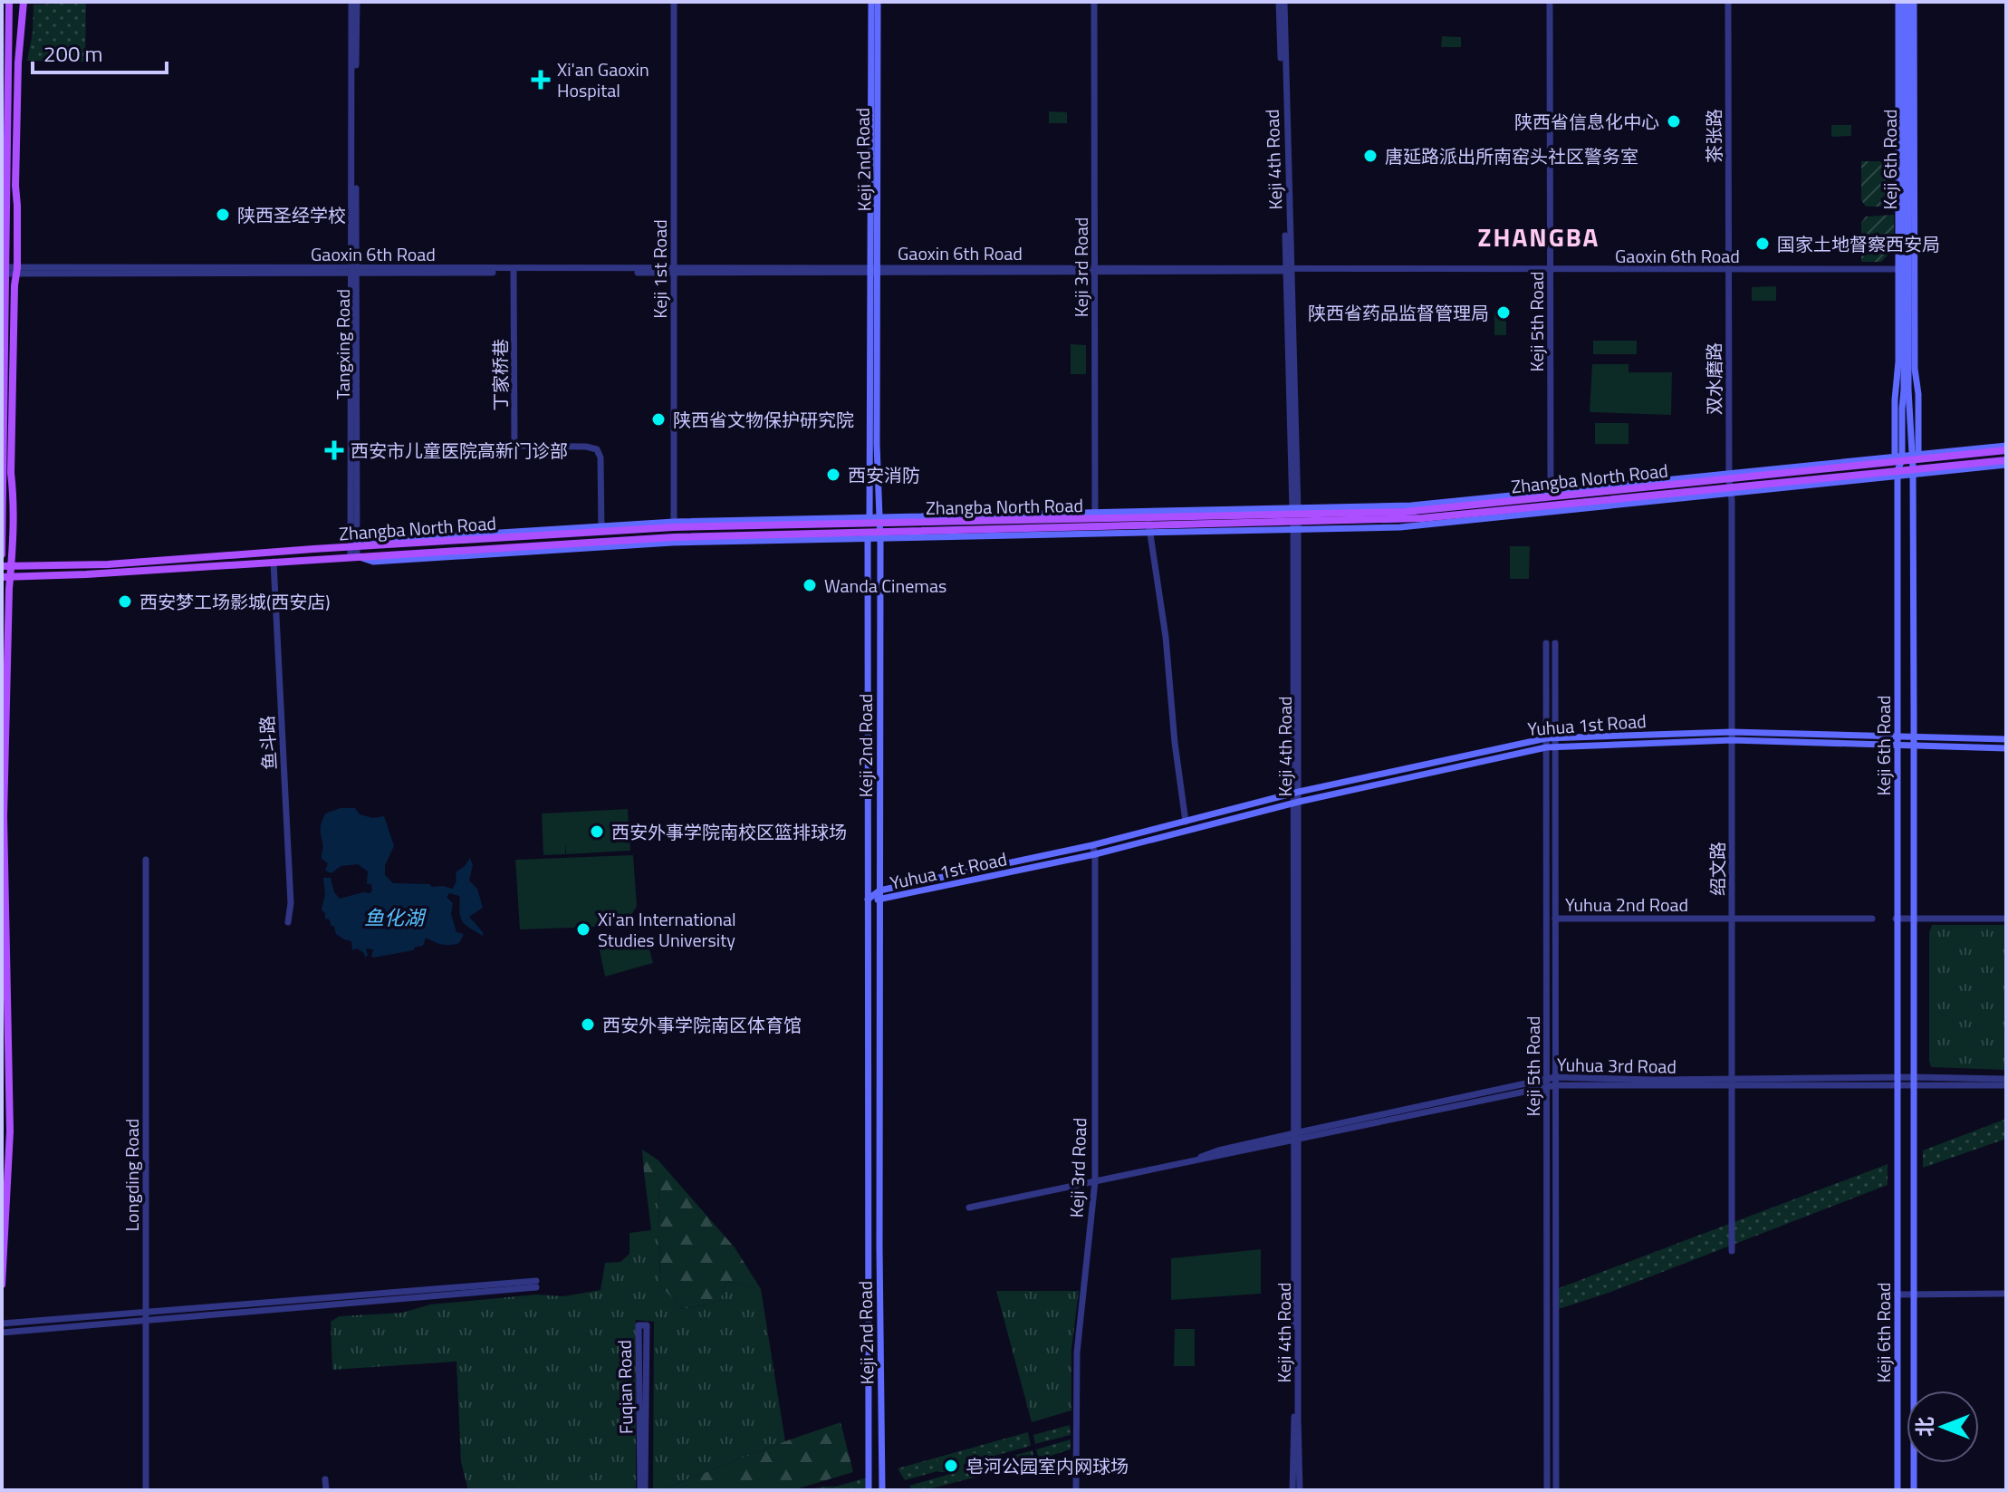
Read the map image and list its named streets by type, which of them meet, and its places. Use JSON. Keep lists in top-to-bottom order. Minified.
{"streets":{"main road":["Keji 2nd Road","Keji 6th Road","Zhangba North Road","Yuhua 1st Road"],"street":["茶张路","Keji 4th Road","Gaoxin 6th Road","Keji 3rd Road","Keji 1st Road","Keji 5th Road","Tangxing Road","丁家桥巷","双水磨路","鱼斗路","绍文路","Yuhua 2nd Road","Yuhua 3rd Road","Longding Road","Fuqian Road"]},"crossings":[["茶张路","Gaoxin 6th Road"],["茶张路","双水磨路"],["Keji 2nd Road","Gaoxin 6th Road"],["Keji 2nd Road","Zhangba North Road"],["Keji 2nd Road","Yuhua 1st Road"],["Keji 4th Road","Gaoxin 6th Road"],["Keji 4th Road","Zhangba North Road"],["Keji 4th Road","Yuhua 1st Road"],["Keji 4th Road","Yuhua 3rd Road"],["Keji 6th Road","Gaoxin 6th Road"],["Keji 6th Road","Zhangba North Road"],["Keji 6th Road","Yuhua 1st Road"],["Keji 6th Road","Yuhua 3rd Road"],["Gaoxin 6th Road","Keji 3rd Road"],["Gaoxin 6th Road","Keji 1st Road"],["Gaoxin 6th Road","Keji 5th Road"],["Gaoxin 6th Road","Tangxing Road"],["Gaoxin 6th Road","丁家桥巷"],["Gaoxin 6th Road","双水磨路"],["Keji 3rd Road","Zhangba North Road"],["Keji 3rd Road","Yuhua 1st Road"],["Keji 3rd Road","Yuhua 3rd Road"],["Keji 1st Road","Zhangba North Road"],["Keji 5th Road","Zhangba North Road"],["Keji 5th Road","Yuhua 1st Road"],["Keji 5th Road","Yuhua 2nd Road"],["Keji 5th Road","Yuhua 3rd Road"],["Tangxing Road","Zhangba North Road"],["丁家桥巷","Zhangba North Road"],["双水磨路","Zhangba North Road"],["双水磨路","绍文路"],["Zhangba North Road","鱼斗路"],["Zhangba North Road","绍文路"],["Yuhua 1st Road","绍文路"],["绍文路","Yuhua 2nd Road"],["绍文路","Yuhua 3rd Road"]],"districts":["ZHANGBA"],"water":["鱼化湖"],"places":{"health":["Xi'an Gaoxin Hospital","西安市儿童医院高新门诊部"],"other":["陕西省信息化中心","唐延路派出所南窑头社区警务室","陕西圣经学校","国家土地督察西安局","陕西省药品监督管理局","陕西省文物保护研究院","西安消防","Wanda Cinemas","西安梦工场影城(西安店)","西安外事学院南校区篮排球场","Xi'an International Studies University","西安外事学院南区体育馆","皂河公园室内网球场"]},"scale_bar":"200 m","north":"left"}
